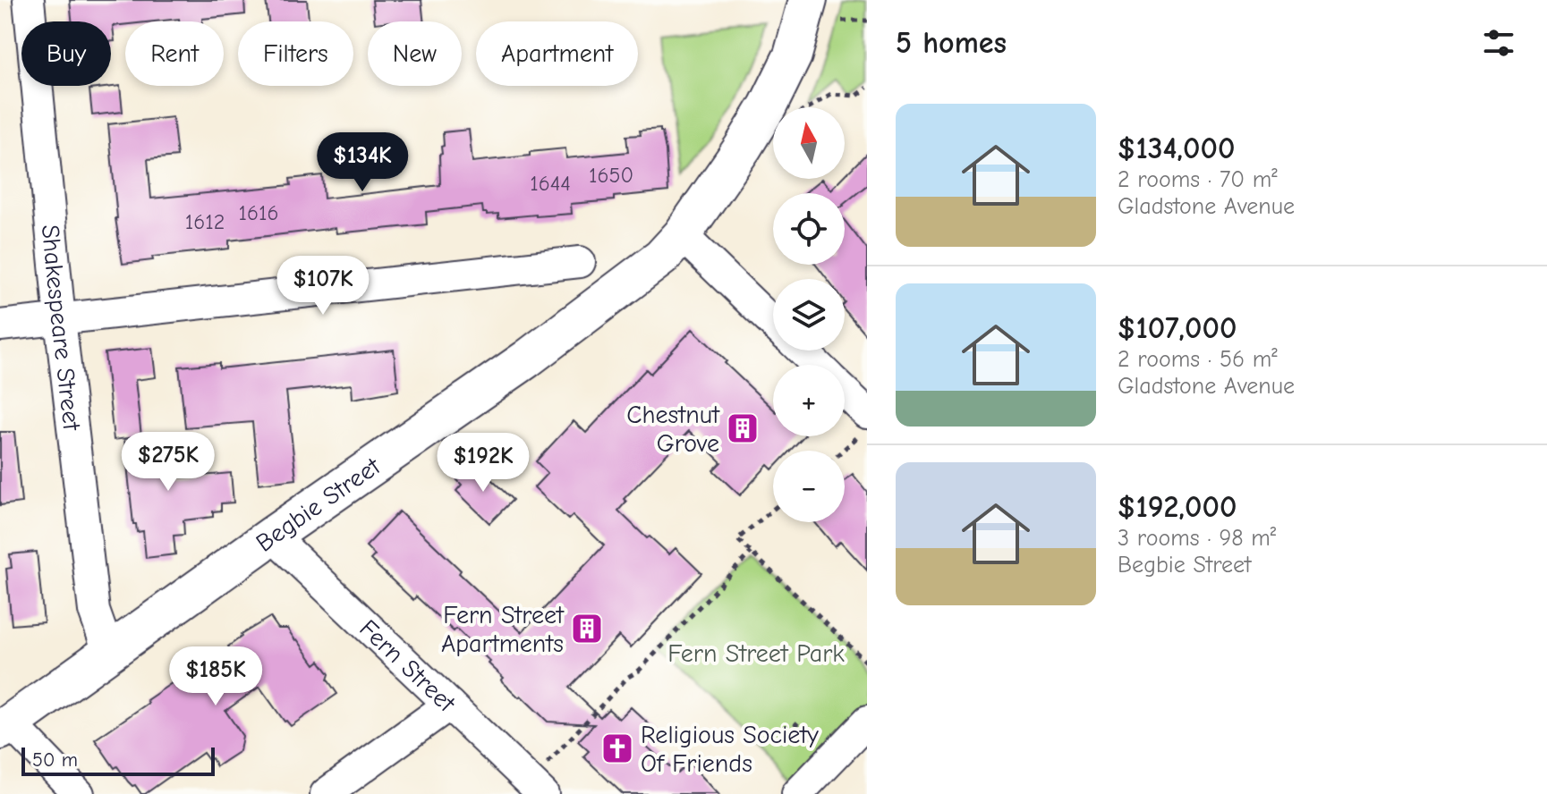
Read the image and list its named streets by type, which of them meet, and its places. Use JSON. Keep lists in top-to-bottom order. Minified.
{"streets":{"main road":["Begbie Street"],"street":["Shakespeare Street","Fern Street"]},"crossings":[["Shakespeare Street","Begbie Street"],["Begbie Street","Fern Street"]],"parks":["Fern Street Park"],"places":{"building":["Chestnut Grove","Fern Street Apartments"],"church":["Religious Society Of Friends"]},"house_numbers":["1650","1644","1616","1612"],"scale_bar":"50 m","north":"top","page":{"heading":"5 homes","chip":["Buy","Rent","Filters","New","Apartment"],"list":[{"name":"$134,000","note":"2 rooms · 70 m² · Gladstone Avenue"},{"name":"$107,000","note":"2 rooms · 56 m² · Gladstone Avenue"},{"name":"$192,000","note":"3 rooms · 98 m² · Begbie Street"}],"map_buttons":["+","−"],"price":["$134K","$107K","$275K","$192K","$185K"],"scale":"50 m"}}
